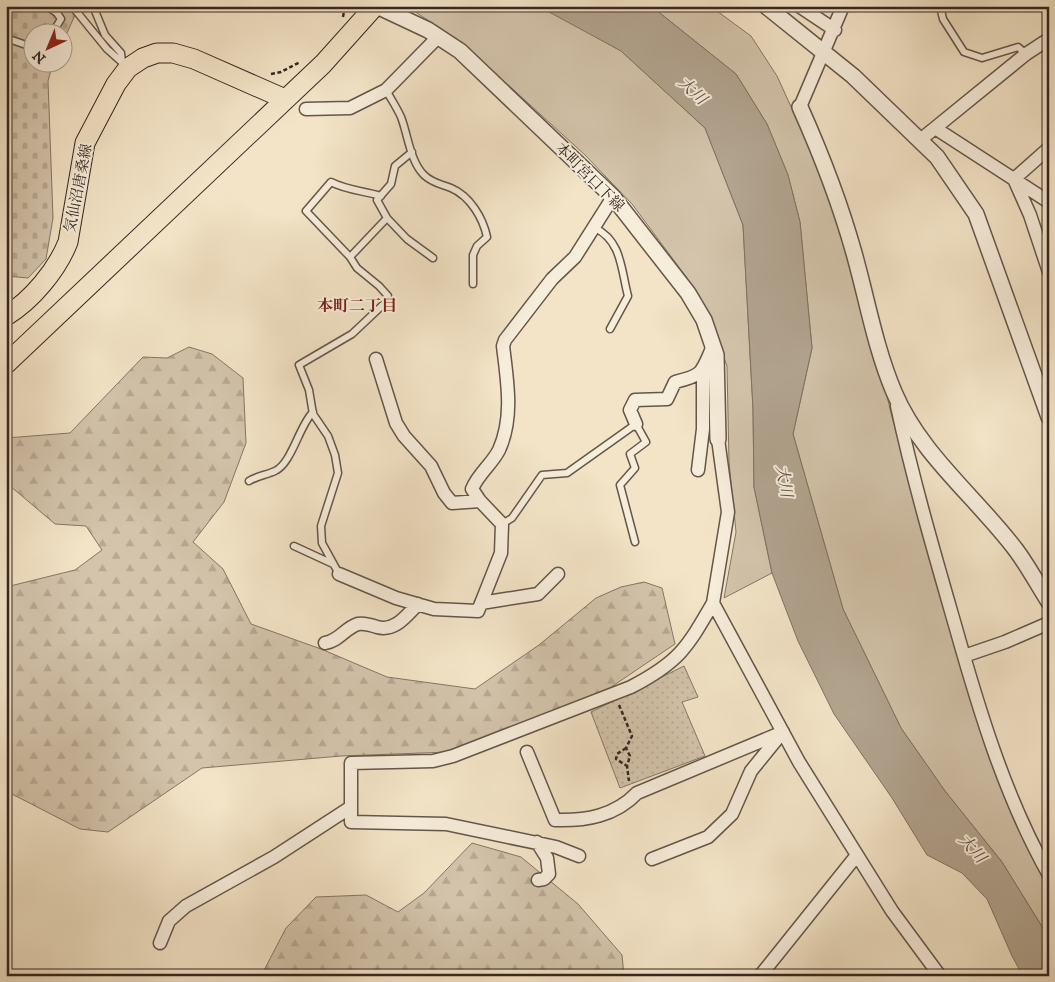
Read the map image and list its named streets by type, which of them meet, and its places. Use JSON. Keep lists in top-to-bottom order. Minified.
{"streets":{"main road":["気仙沼唐桑線"],"street":["本町宮口下線"]},"districts":["本町二丁目"],"water":["大川"],"north":"bottom left"}
